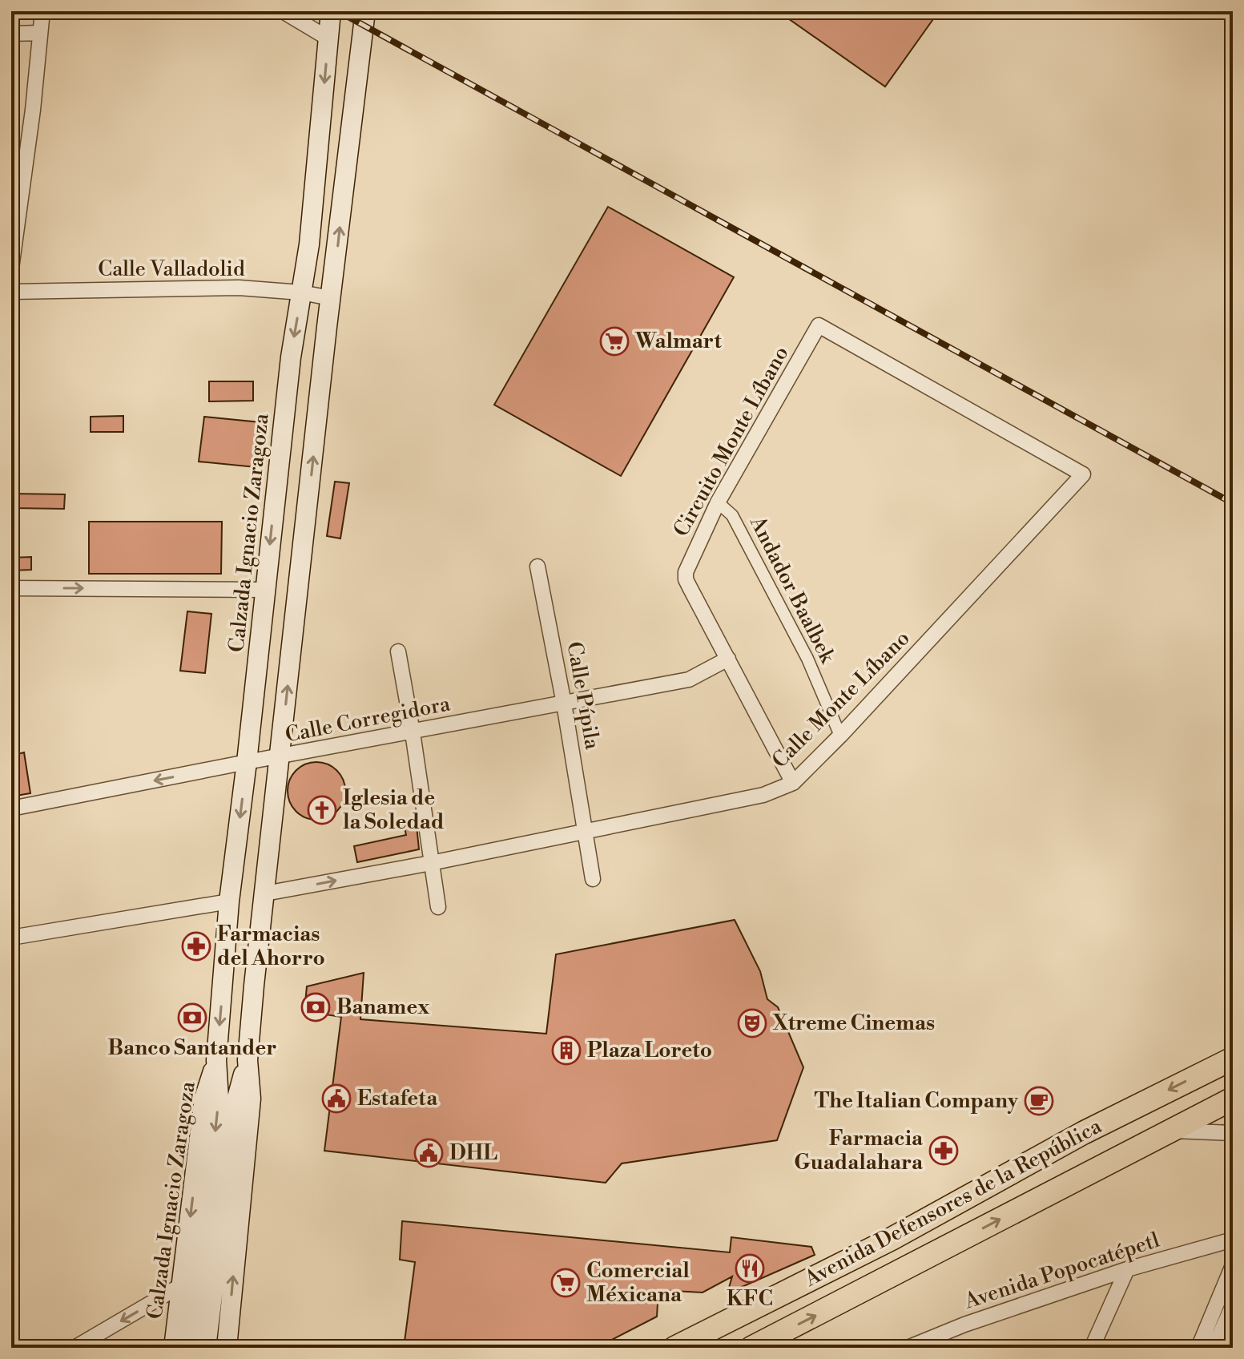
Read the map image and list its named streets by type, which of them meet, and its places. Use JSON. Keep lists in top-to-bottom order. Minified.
{"streets":{"main road":["Calzada Ignacio Zaragoza","Avenida Defensores de la República"],"street":["Calle Valladolid","Circuito Monte Líbano","Andador Baalbek","Calle Pípila","Calle Monte Líbano","Calle Corregidora","Avenida Popocatépetl"]},"crossings":[["Calle Valladolid","Calzada Ignacio Zaragoza"],["Circuito Monte Líbano","Andador Baalbek"],["Circuito Monte Líbano","Calle Monte Líbano"],["Circuito Monte Líbano","Calle Corregidora"],["Calzada Ignacio Zaragoza","Calle Monte Líbano"],["Calzada Ignacio Zaragoza","Calle Corregidora"],["Andador Baalbek","Calle Monte Líbano"],["Calle Pípila","Calle Monte Líbano"],["Calle Pípila","Calle Corregidora"]],"places":{"supermarket":["Walmart","Comercial Méxicana"],"church":["Iglesia de la Soledad"],"pharmacy":["Farmacias del Ahorro","Farmacia Guadalahara"],"bank":["Banamex","Banco Santander"],"theatre":["Xtreme Cinemas"],"building":["Plaza Loreto"],"public building":["Estafeta","DHL"],"cafe":["The Italian Company"],"restaurant":["KFC"]}}
